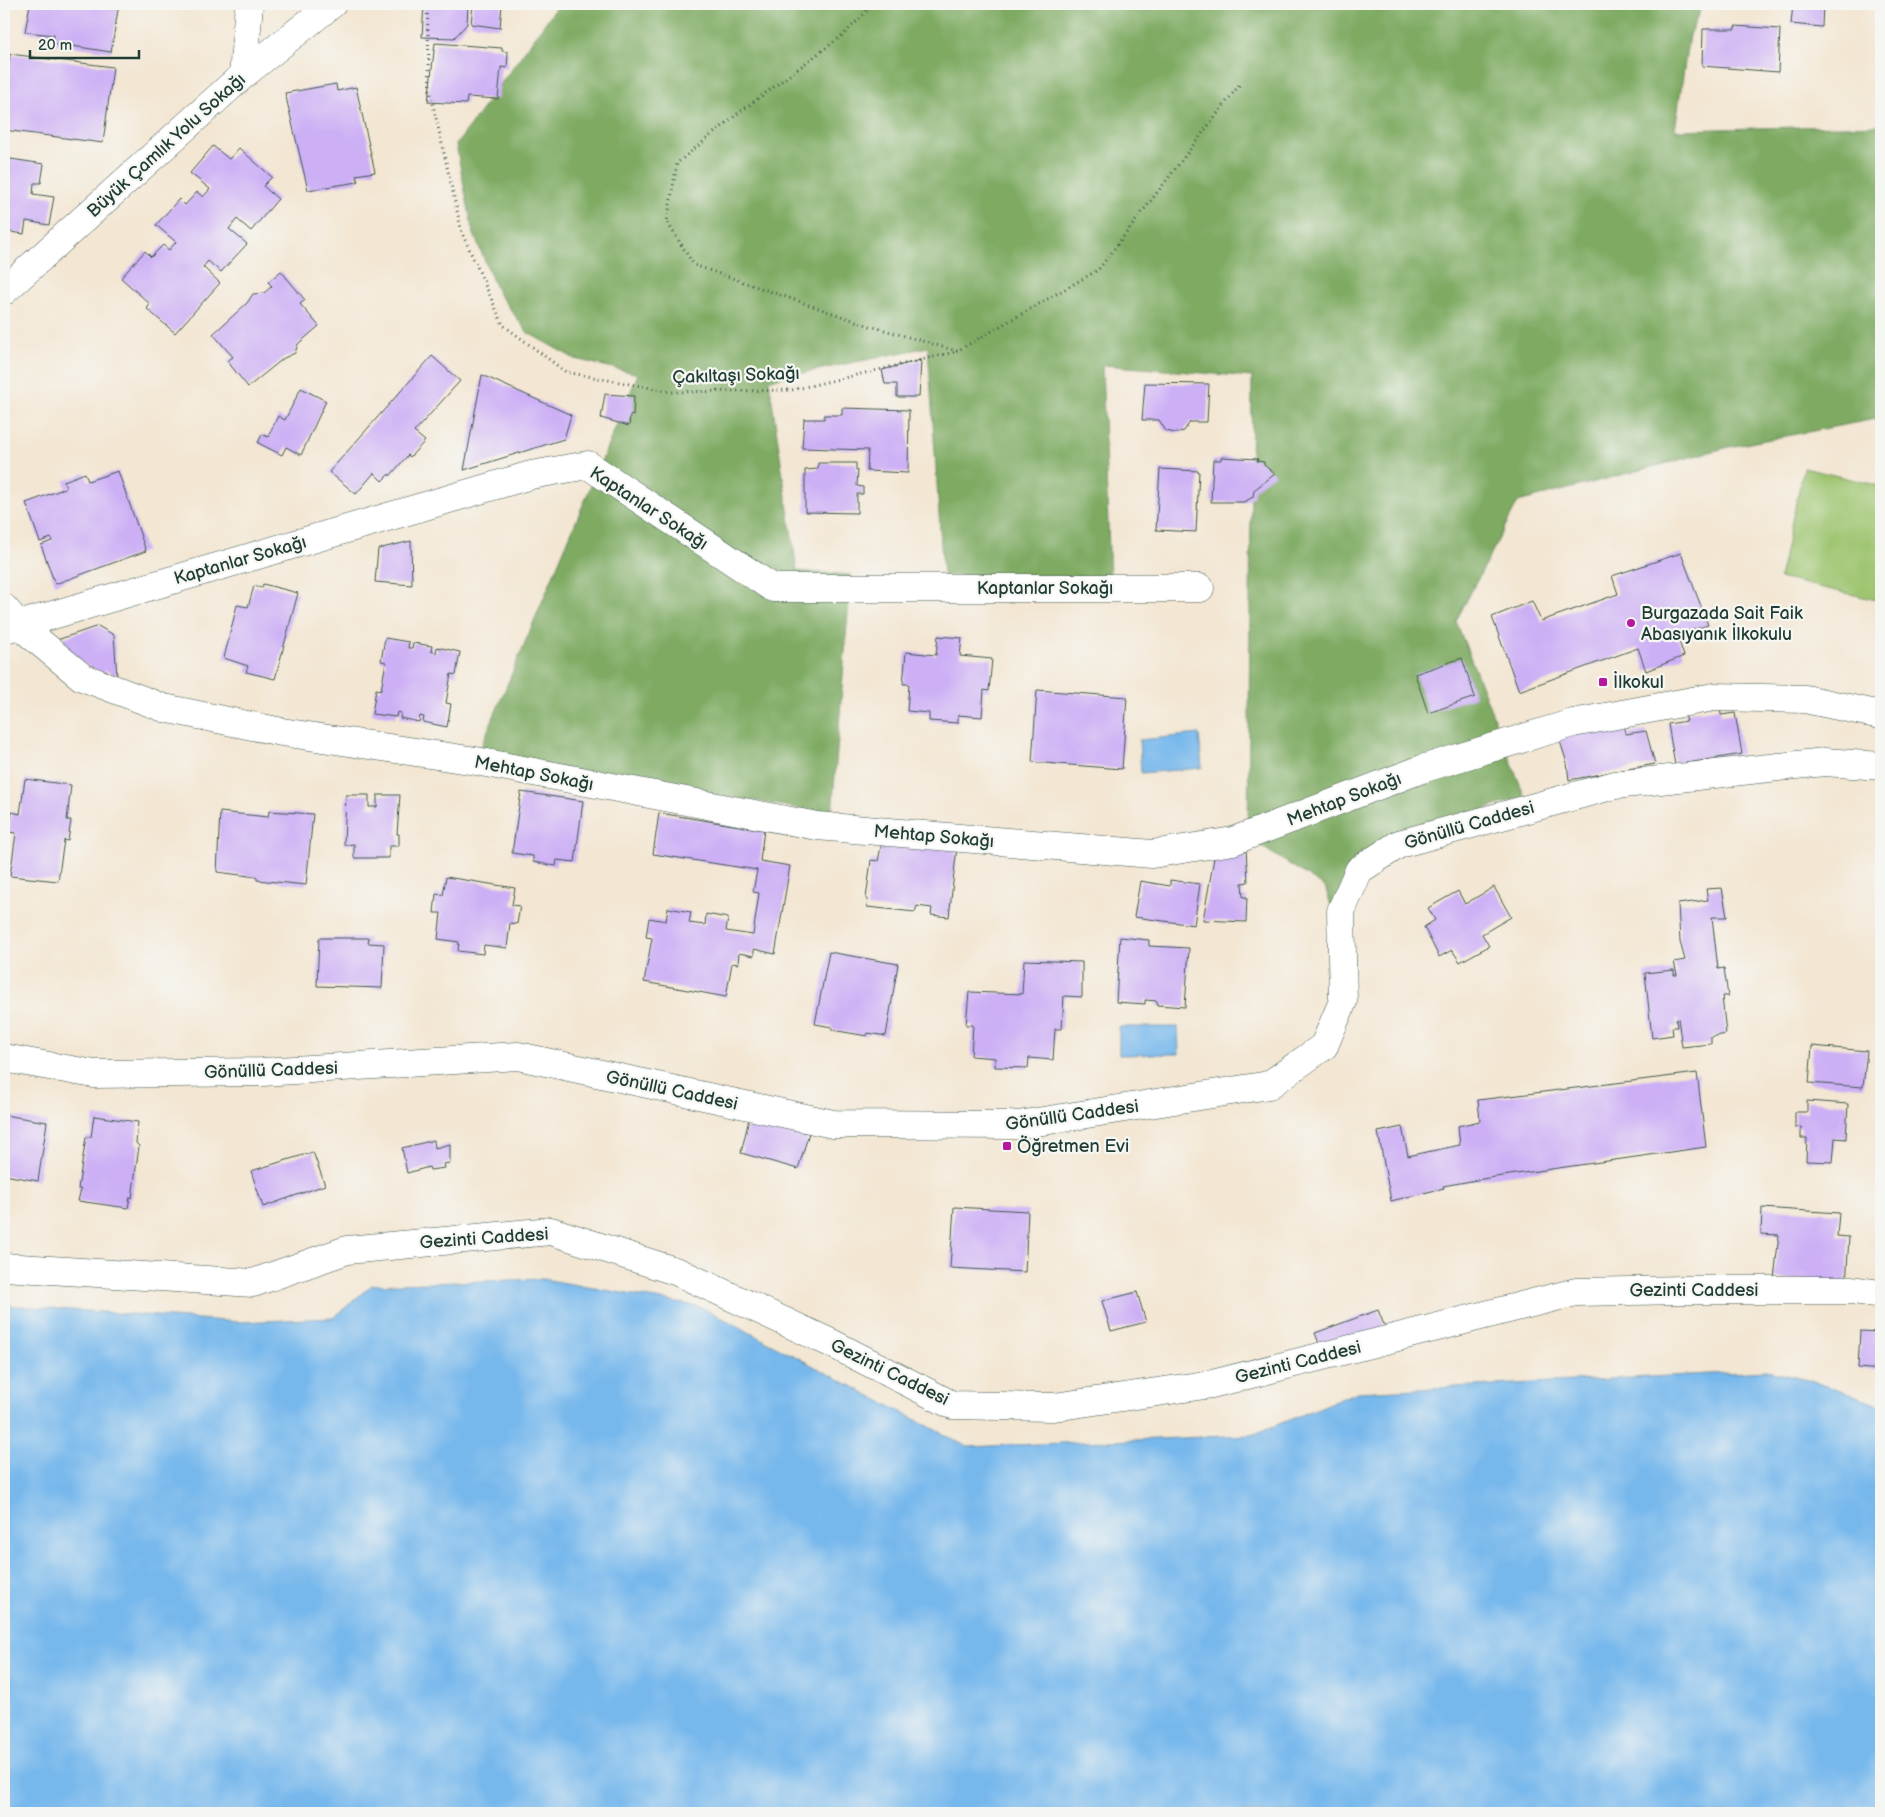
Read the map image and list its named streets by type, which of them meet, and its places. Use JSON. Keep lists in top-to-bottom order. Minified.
{"streets":{"street":["Büyük Çamlık Yolu Sokağı","Kaptanlar Sokağı","Mehtap Sokağı","Gönüllü Caddesi","Gezinti Caddesi"],"path":["Çakıltaşı Sokağı"]},"crossings":[["Kaptanlar Sokağı","Mehtap Sokağı"]],"places":{"other":["Burgazada Sait Faik Abasıyanık İlkokulu"],"transit":["İlkokul","Öğretmen Evi"]},"scale_bar":"20 m"}
